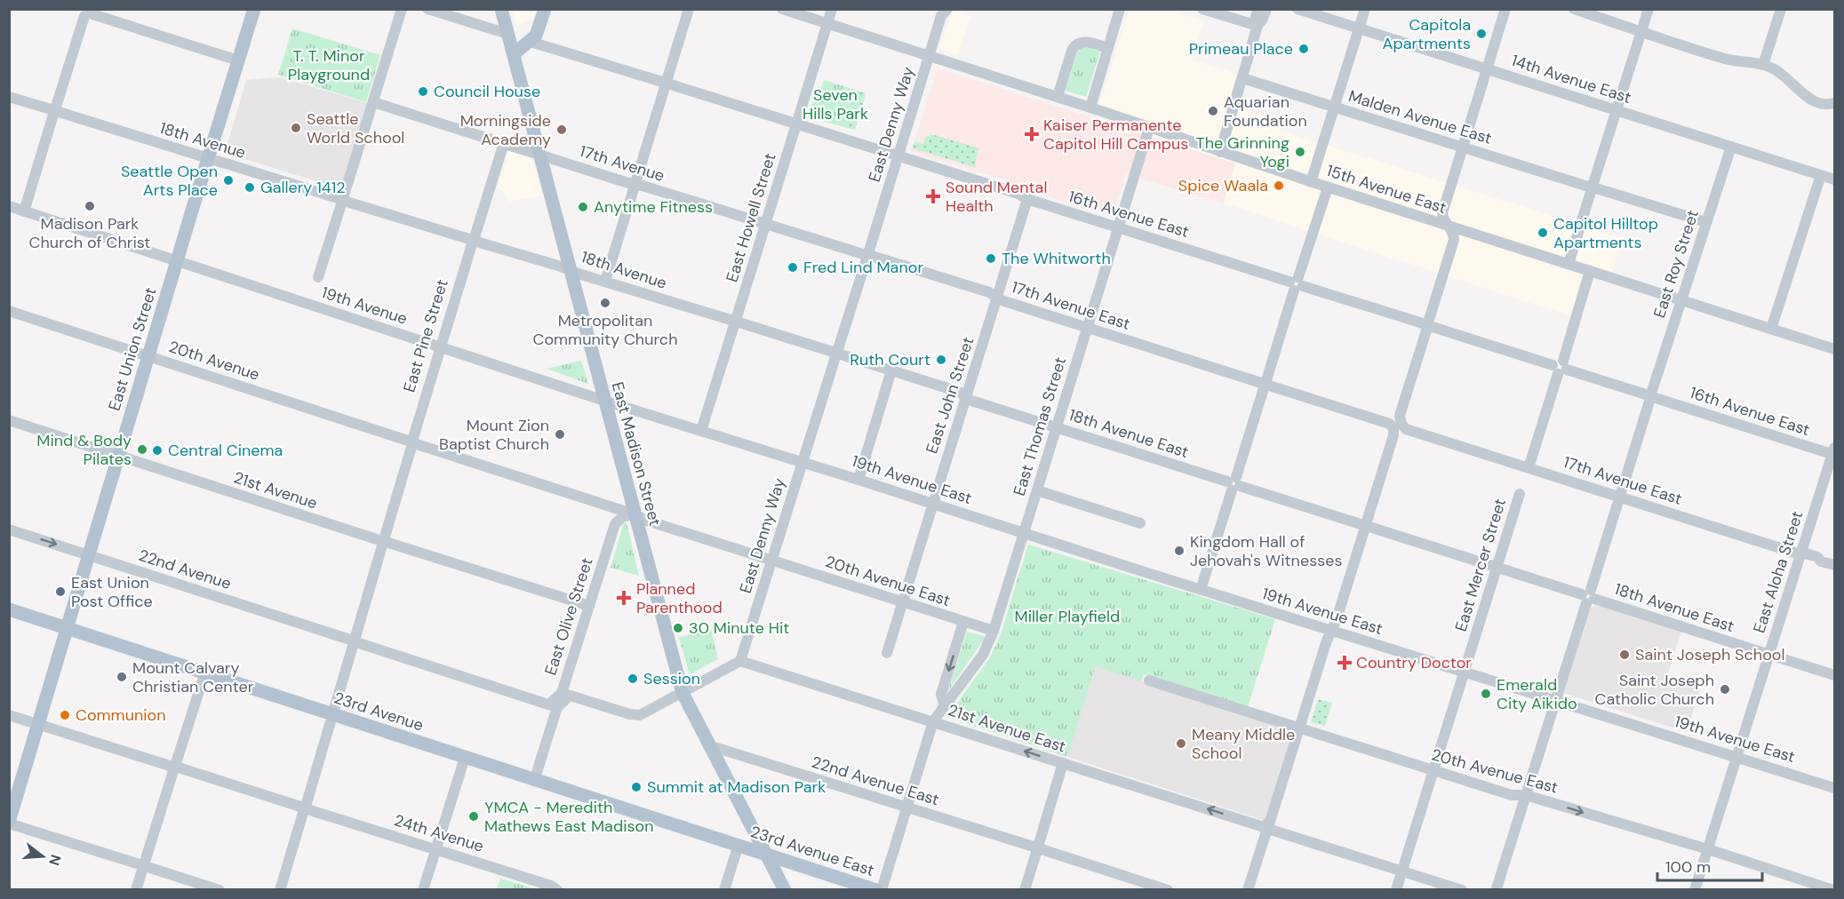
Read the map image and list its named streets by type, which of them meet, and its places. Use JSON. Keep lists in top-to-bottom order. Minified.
{"streets":{"main road":["East Union Street","East Madison Street","23rd Avenue","23rd Avenue East"],"street":["14th Avenue East","Malden Avenue East","East Denny Way","18th Avenue","17th Avenue","15th Avenue East","16th Avenue East","East Howell Street","East Roy Street","19th Avenue","17th Avenue East","East Pine Street","20th Avenue","East John Street","East Thomas Street","18th Avenue East","19th Avenue East","21st Avenue","East Mercer Street","22nd Avenue","East Aloha Street","20th Avenue East","East Olive Street","21st Avenue East","22nd Avenue East","24th Avenue"]},"crossings":[["14th Avenue East","East Roy Street"],["Malden Avenue East","East Roy Street"],["East Denny Way","18th Avenue"],["East Denny Way","17th Avenue"],["East Denny Way","15th Avenue East"],["East Denny Way","16th Avenue East"],["East Denny Way","19th Avenue"],["East Denny Way","17th Avenue East"],["East Denny Way","20th Avenue"],["East Denny Way","18th Avenue East"],["East Denny Way","19th Avenue East"],["East Denny Way","20th Avenue East"],["East Denny Way","21st Avenue East"],["18th Avenue","East Howell Street"],["18th Avenue","East Pine Street"],["18th Avenue","East Union Street"],["18th Avenue","18th Avenue East"],["18th Avenue","East Madison Street"],["17th Avenue","East Howell Street"],["17th Avenue","17th Avenue East"],["17th Avenue","East Pine Street"],["17th Avenue","East Madison Street"],["15th Avenue East","East Howell Street"],["15th Avenue East","East Roy Street"],["15th Avenue East","East Thomas Street"],["16th Avenue East","East Howell Street"],["16th Avenue East","East Roy Street"],["16th Avenue East","East John Street"],["16th Avenue East","East Thomas Street"],["16th Avenue East","East Aloha Street"],["East Howell Street","19th Avenue"],["East Roy Street","17th Avenue East"],["East Roy Street","18th Avenue East"],["East Roy Street","19th Avenue East"],["East Roy Street","20th Avenue East"],["19th Avenue","East Pine Street"],["19th Avenue","East Union Street"],["19th Avenue","East Madison Street"],["19th Avenue","19th Avenue East"],["17th Avenue East","East John Street"],["17th Avenue East","East Thomas Street"],["17th Avenue East","East Aloha Street"],["East Pine Street","20th Avenue"],["East Pine Street","21st Avenue"],["East Pine Street","22nd Avenue"],["East Pine Street","23rd Avenue"],["East Pine Street","24th Avenue"],["East Union Street","20th Avenue"],["East Union Street","21st Avenue"],["East Union Street","22nd Avenue"],["East Union Street","23rd Avenue"],["East Union Street","24th Avenue"],["20th Avenue","East Madison Street"],["20th Avenue","20th Avenue East"],["20th Avenue","East Olive Street"],["East John Street","18th Avenue East"],["East John Street","19th Avenue East"],["East John Street","20th Avenue East"],["East Thomas Street","18th Avenue East"],["East Thomas Street","19th Avenue East"],["East Thomas Street","20th Avenue East"],["East Thomas Street","21st Avenue East"],["18th Avenue East","East Mercer Street"],["18th Avenue East","East Aloha Street"],["East Madison Street","East Olive Street"],["East Madison Street","22nd Avenue East"],["East Madison Street","23rd Avenue East"],["19th Avenue East","East Mercer Street"],["19th Avenue East","East Aloha Street"],["21st Avenue","East Olive Street"],["East Mercer Street","20th Avenue East"],["East Mercer Street","21st Avenue East"],["22nd Avenue","East Olive Street"],["East Aloha Street","20th Avenue East"],["East Olive Street","23rd Avenue"],["23rd Avenue","23rd Avenue East"]],"one_way":["21st Avenue East"],"parks":["T. T. Minor Playground","Seven Hills Park","Miller Playfield"],"places":{"other":["Capitola Apartments","Primeau Place","Council House","Aquarian Foundation","Seattle World School","Morningside Academy","The Grinning Yogi","Seattle Open Arts Place","Spice Waala","Gallery 1412","Madison Park Church of Christ","Anytime Fitness","Capitol Hilltop Apartments","The Whitworth","Fred Lind Manor","Metropolitan Community Church","Ruth Court","Mount Zion Baptist Church","Mind & Body Pilates","Central Cinema","Kingdom Hall of Jehovah's Witnesses","East Union Post Office","30 Minute Hit","Saint Joseph School","Mount Calvary Christian Center","Session","Saint Joseph Catholic Church","Emerald City Aikido","Communion","Meany Middle School","Summit at Madison Park","YMCA - Meredith Mathews East Madison"],"health":["Kaiser Permanente Capitol Hill Campus","Sound Mental Health","Planned Parenthood","Country Doctor"]},"scale_bar":"100 m","north":"right"}
